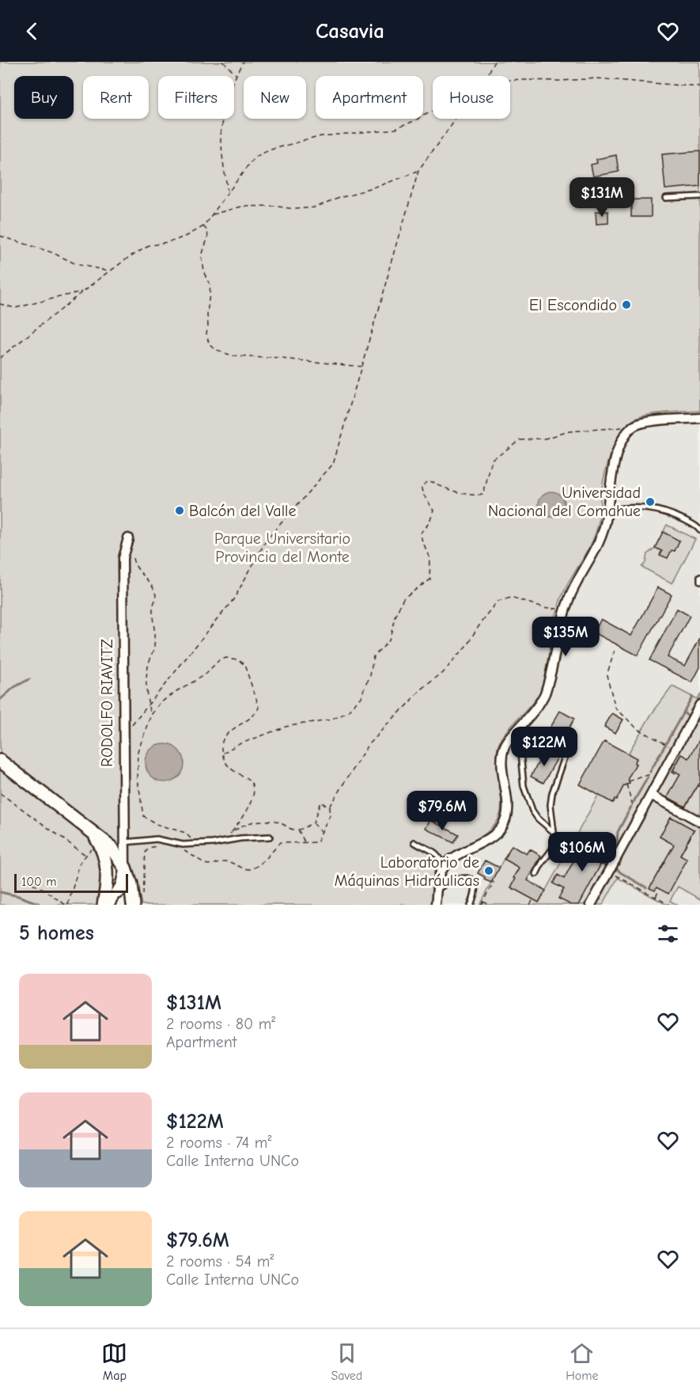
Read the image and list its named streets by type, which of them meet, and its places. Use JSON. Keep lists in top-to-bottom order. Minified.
{"streets":{"main road":["RODOLFO RIAVITZ"]},"parks":["Parque Universitario Provincia del Monte"],"places":["El Escondido","Universidad Nacional del Comahue","Balcón del Valle","Laboratorio de Máquinas Hidráulicas"],"scale_bar":"100 m","page":{"header":"Casavia","chip":["Buy","Rent","Filters","New","Apartment","House"],"price":["$131M","$135M","$122M","$79.6M","$106M"],"scale":"100 m","heading":"5 homes","list":[{"name":"$131M","note":"2 rooms · 80 m² · Apartment"},{"name":"$122M","note":"2 rooms · 74 m² · Calle Interna UNCo"},{"name":"$79.6M","note":"2 rooms · 54 m² · Calle Interna UNCo"}],"tabs":["Map","Saved","Home"]}}
